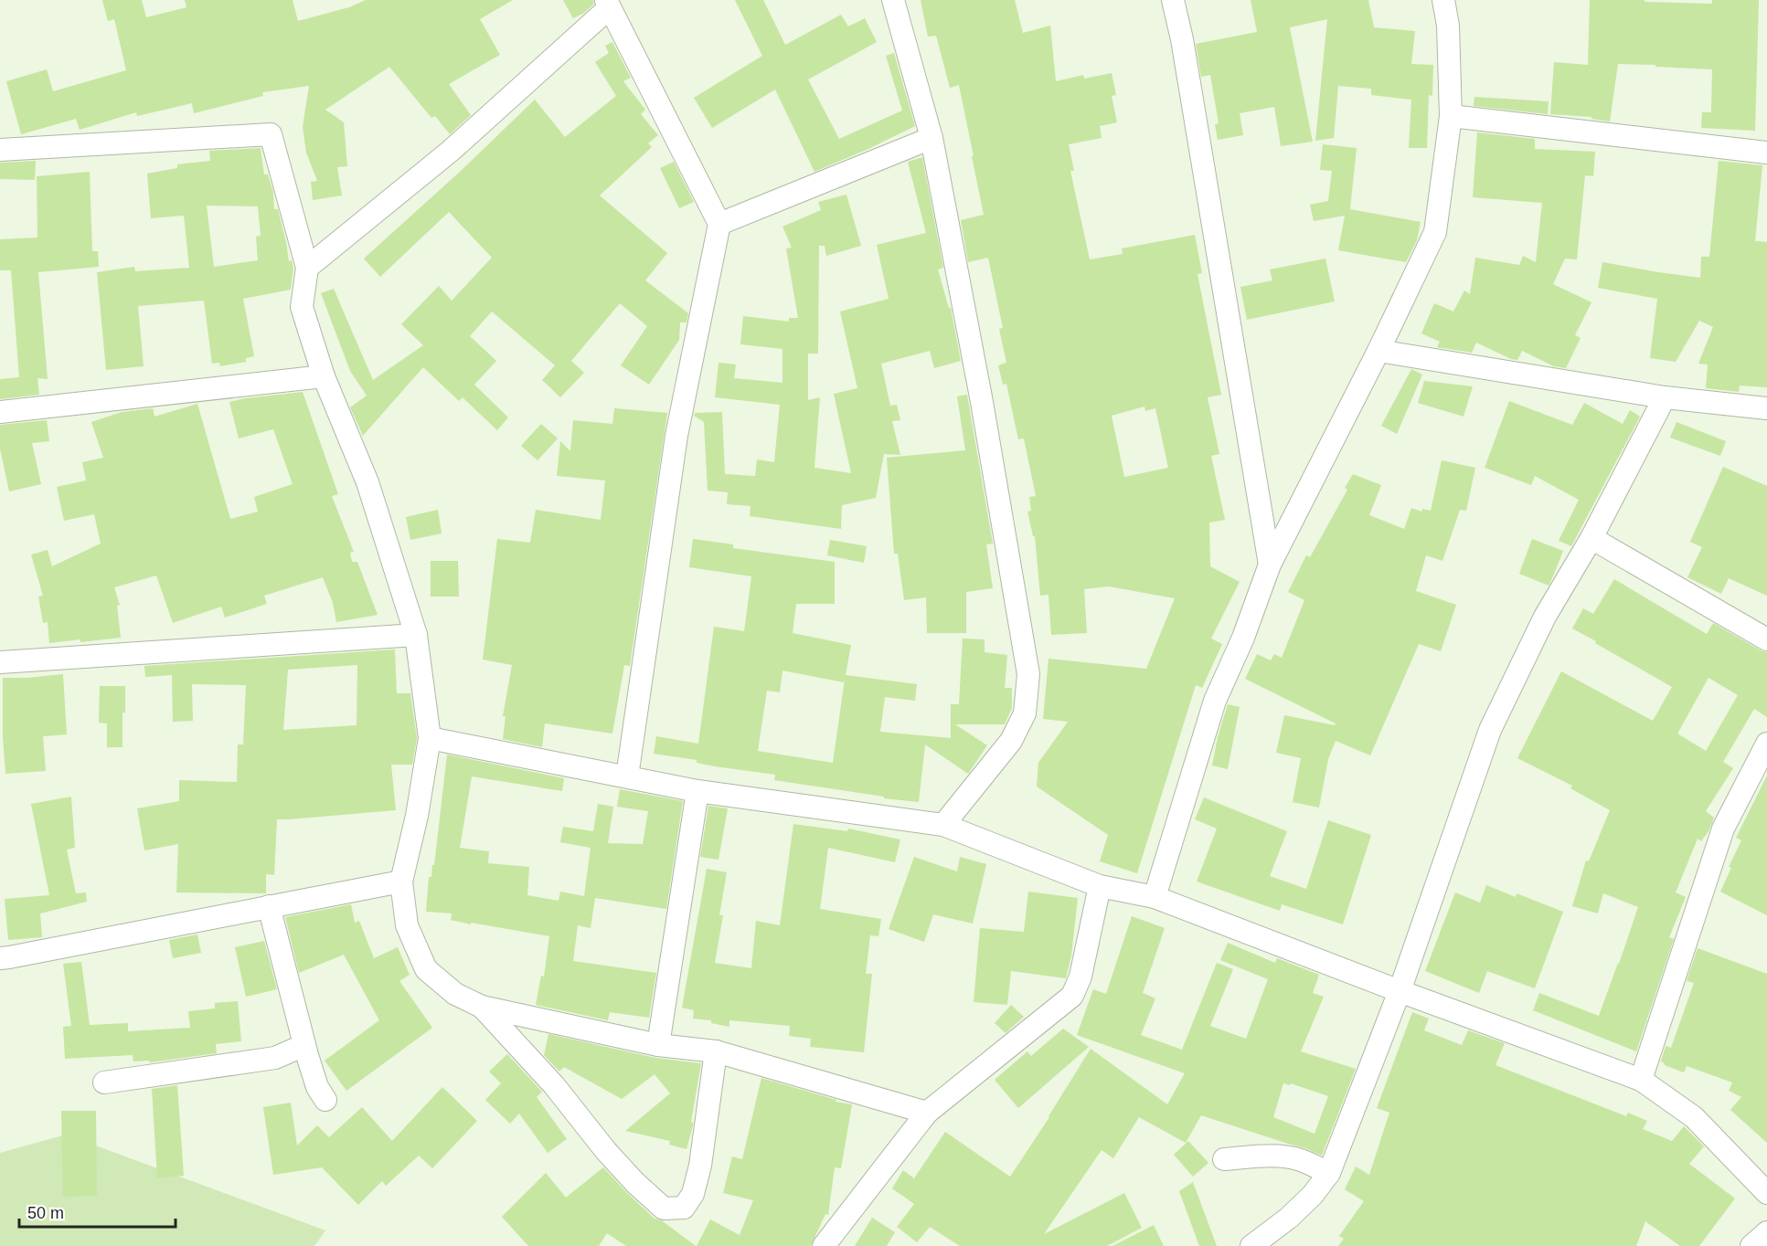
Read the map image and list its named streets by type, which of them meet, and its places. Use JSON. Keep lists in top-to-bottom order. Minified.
{"scale_bar":"50 m"}
